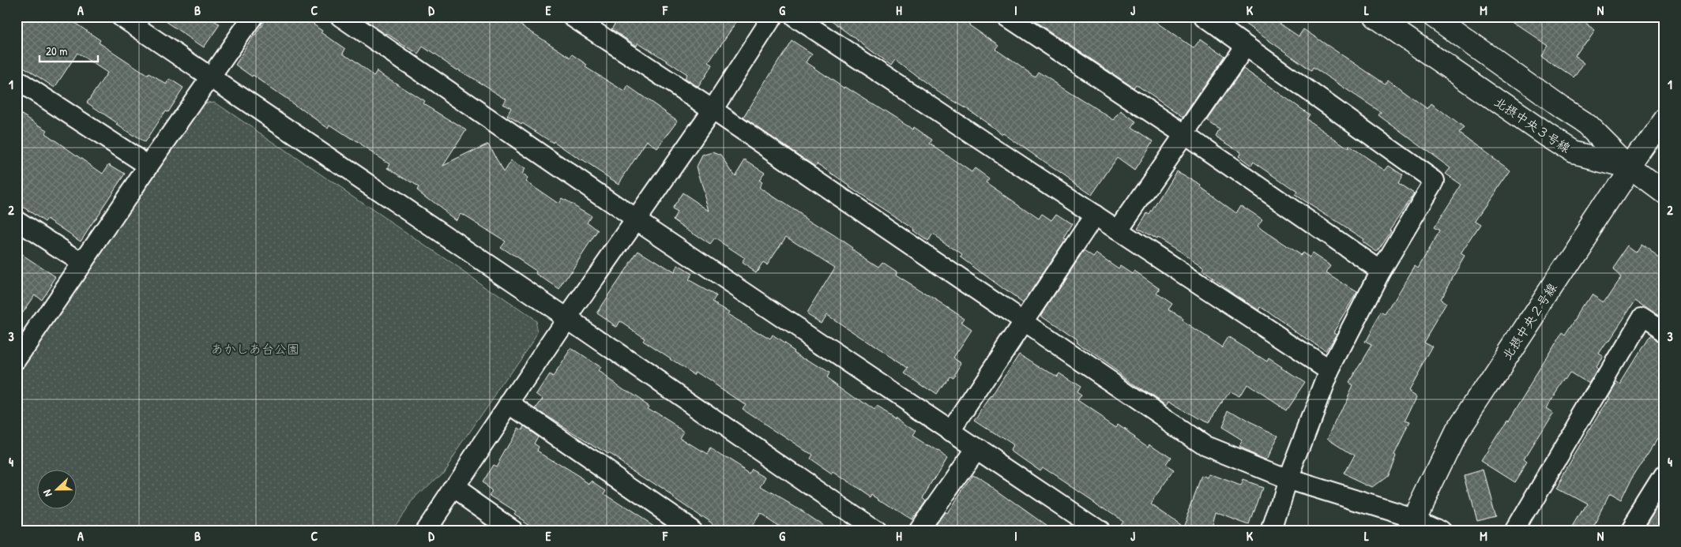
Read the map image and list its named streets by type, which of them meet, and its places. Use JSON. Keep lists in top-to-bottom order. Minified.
{"streets":{"street":["北摂中央３号線","北摂中央２号線"]},"crossings":[["北摂中央３号線","北摂中央２号線"]],"parks":["あかしあ台公園"],"scale_bar":"20 m","north":"left","grid":{"columns":["A","B","C","D","E","F","G","H","I","J","K","L","M","N"],"rows":["1","2","3","4"]}}
